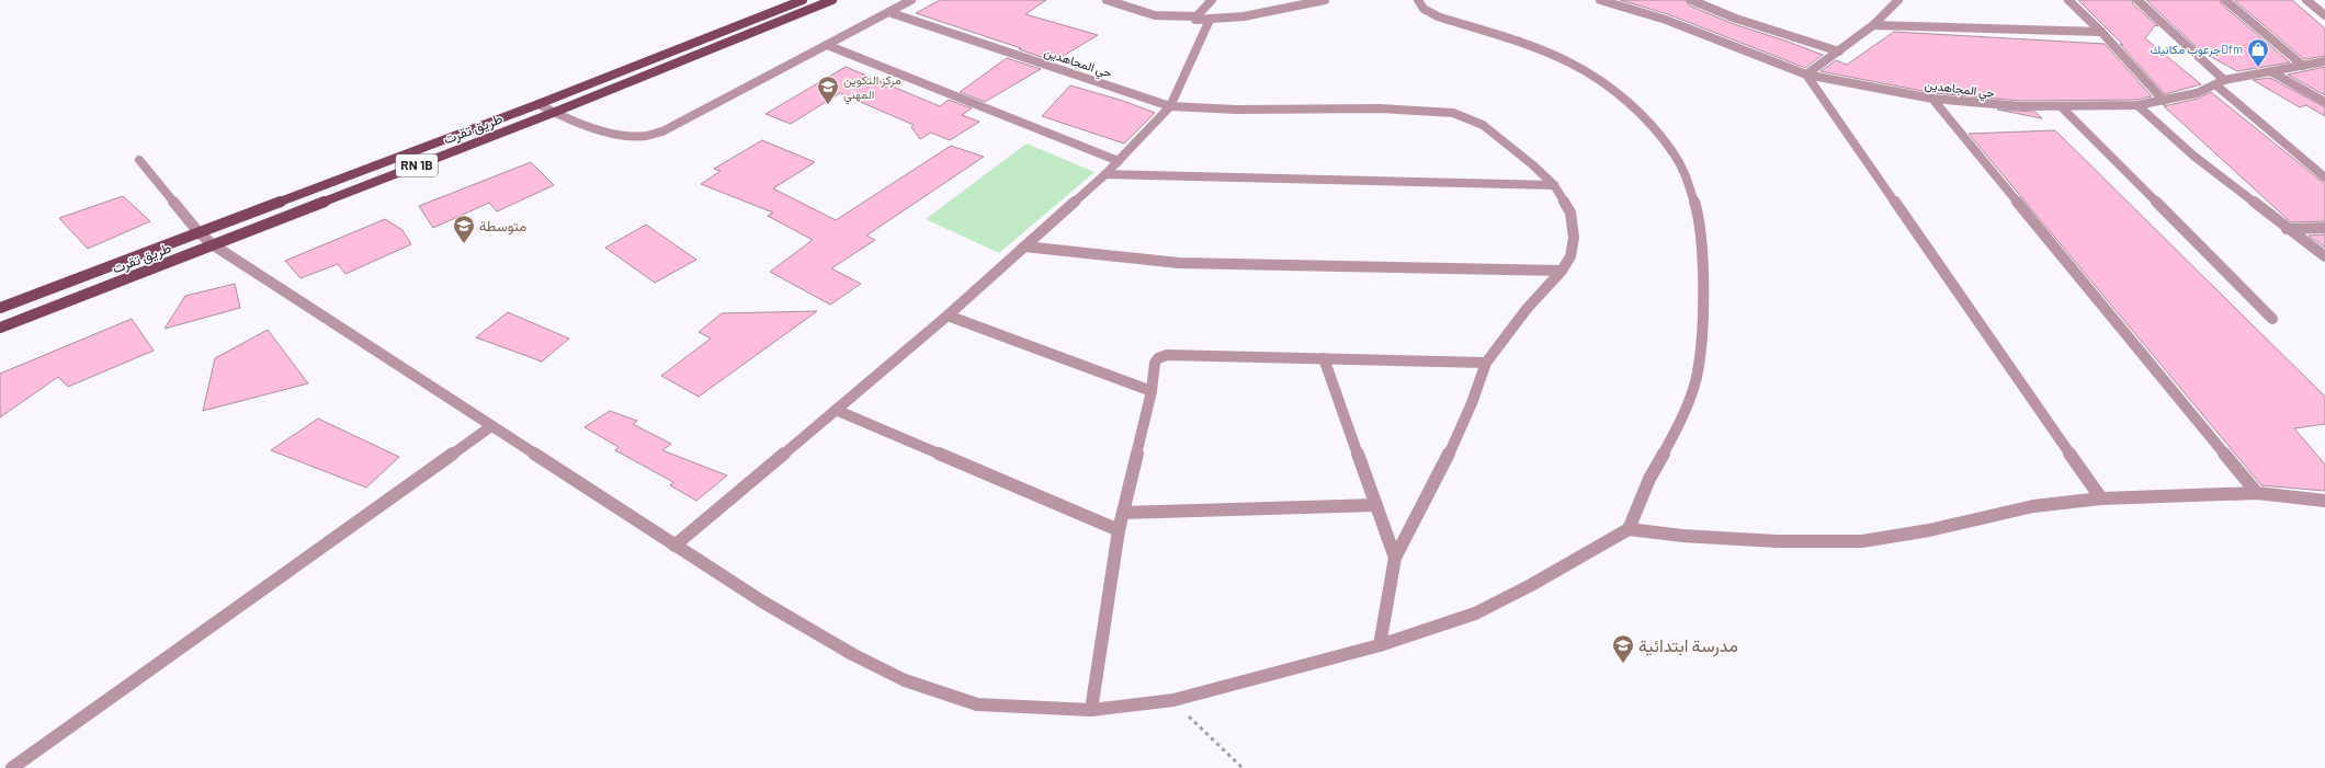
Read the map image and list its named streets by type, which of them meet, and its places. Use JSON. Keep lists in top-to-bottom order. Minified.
{"streets":{"main road":["طريق تقرت","RN 1B"],"street":["حي المجاهدين"]},"places":{"shop":["جرعوب مكانيكDfm"],"school or university":["مركز التكوين المهني","متوسطة","مدرسة ابتدائية"]}}
